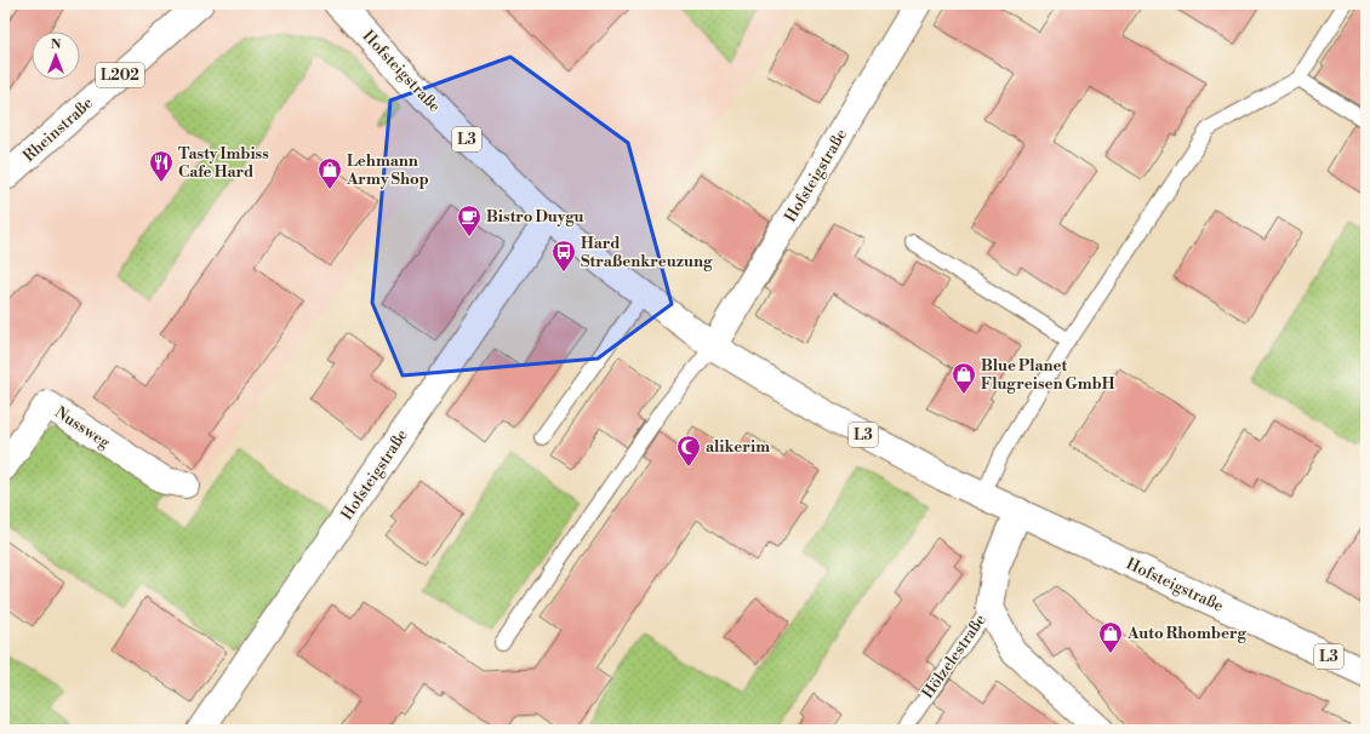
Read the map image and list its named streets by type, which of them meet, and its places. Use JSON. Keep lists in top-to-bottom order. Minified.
{"streets":{"street":["Hofsteigstraße","L202","Rheinstraße","L3","Nussweg","Hölzelestraße"]},"crossings":[["Hofsteigstraße","Hölzelestraße"]],"places":{"restaurant":["Tasty Imbiss Cafe Hard"],"shop":["Lehmann Army Shop","Blue Planet Flugreisen GmbH","Auto Rhomberg"],"cafe":["Bistro Duygu"],"bus stop":["Hard Straßenkreuzung"],"mosque":["alikerim"]},"north":"top"}
